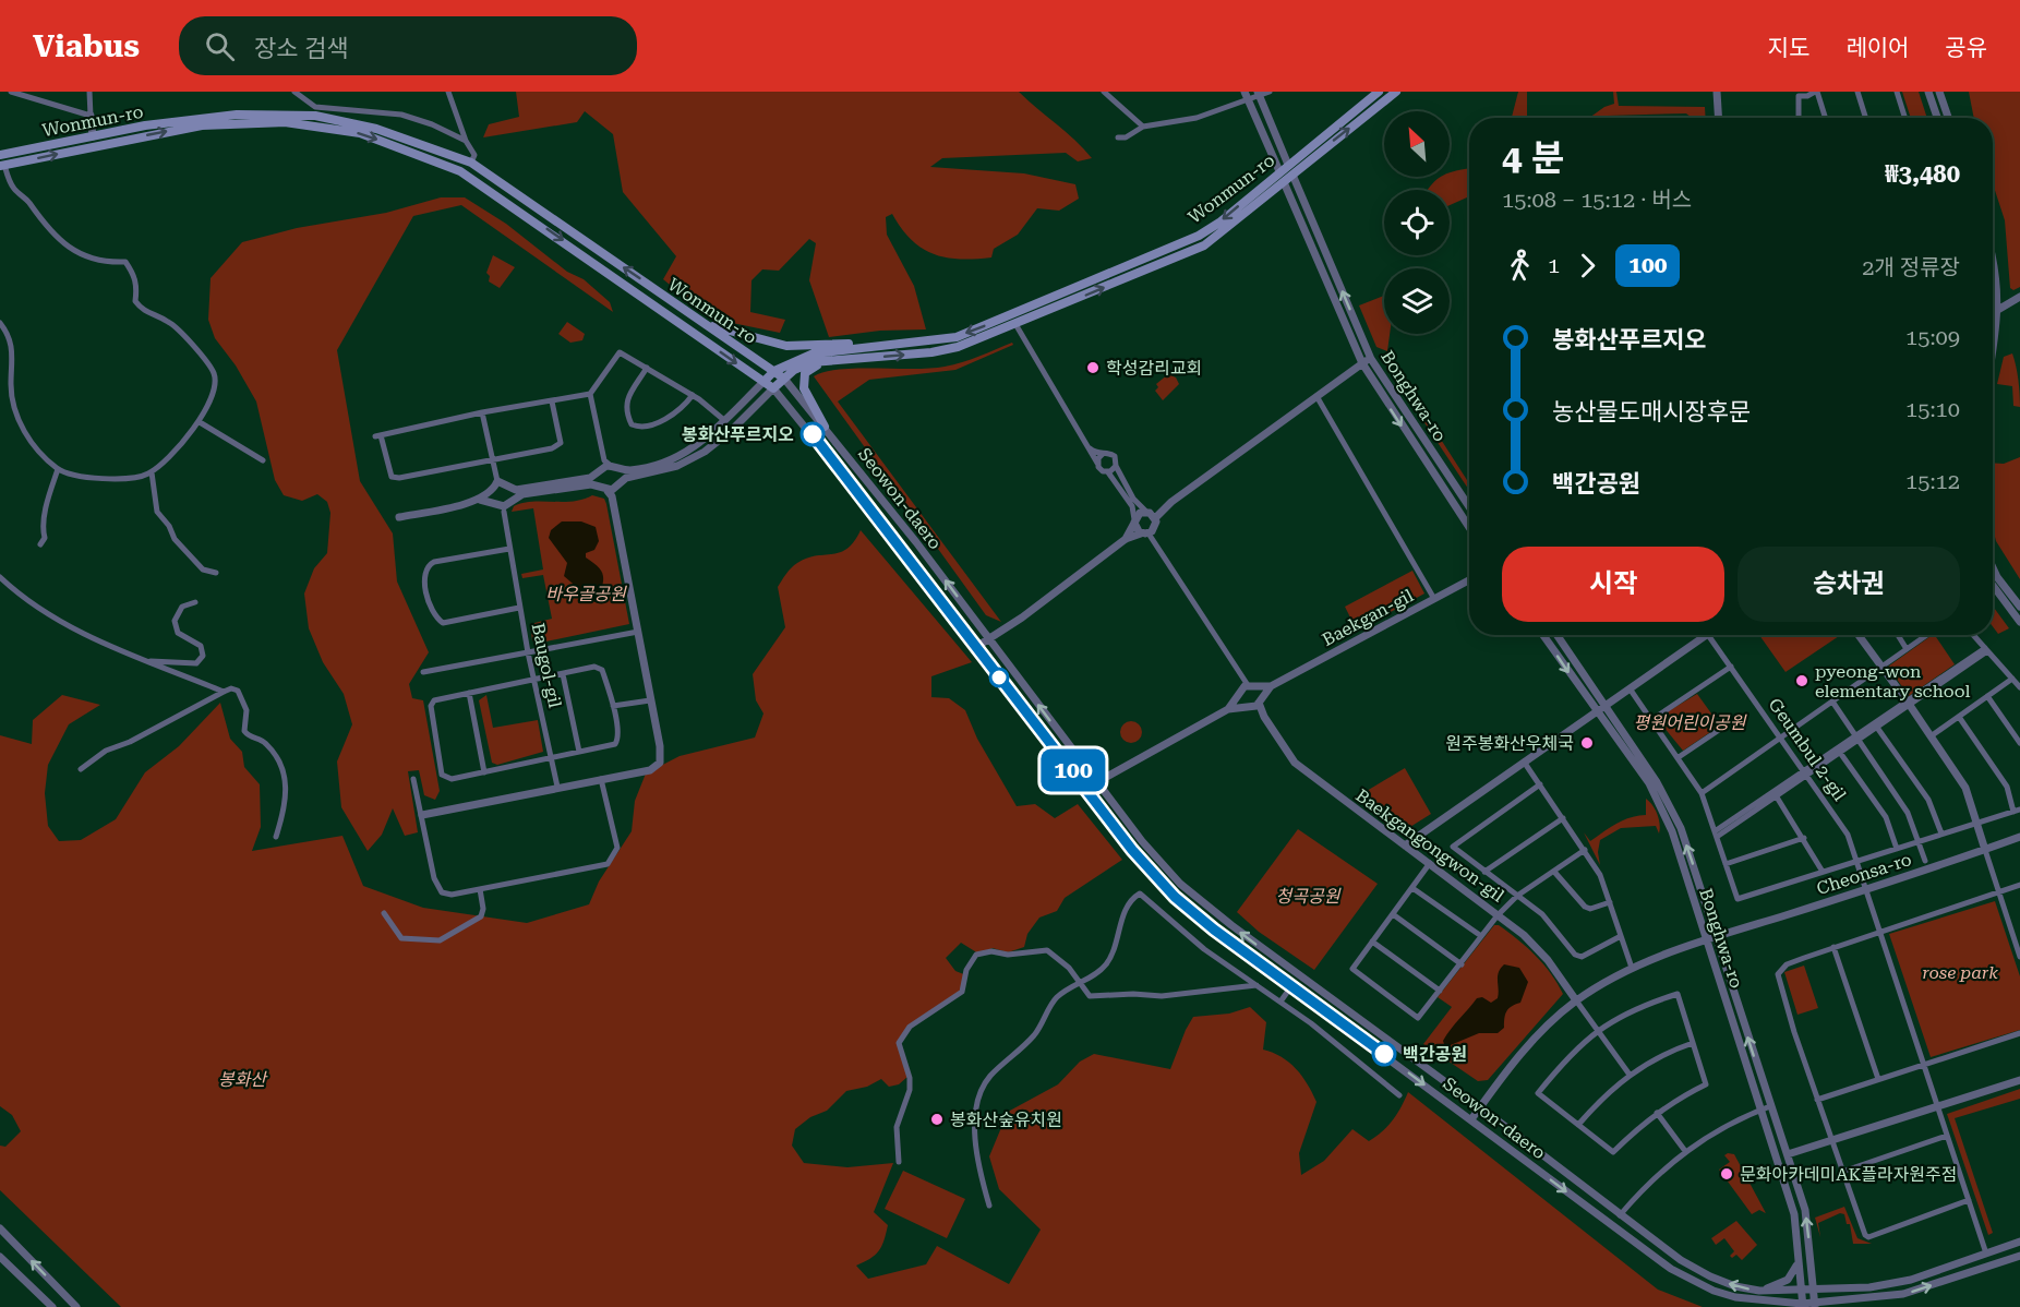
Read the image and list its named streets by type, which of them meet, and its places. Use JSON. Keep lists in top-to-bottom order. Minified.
{"streets":{"main road":["Wonmun-ro","Bonghwa-ro"],"street":["Seowon-daero","Baekgan-gil","Baugol-gil","Geumbul 2-gil","Baekgangongwon-gil","Cheonsa-ro"]},"crossings":[["Wonmun-ro","Bonghwa-ro"],["Wonmun-ro","Seowon-daero"],["Bonghwa-ro","Seowon-daero"],["Bonghwa-ro","Cheonsa-ro"],["Geumbul 2-gil","Cheonsa-ro"]],"parks":["바우골공원","평원어린이공원","청곡공원","rose park","봉화산"],"places":["학성감리교회","봉화산푸르지오","pyeong-won elementary school","원주봉화산우체국","백간공원","봉화산숲유치원","문화아카데미AK플라자원주점"],"lines":["bus line 100"],"north":"top left","page":{"header":"Viabus","search":"장소 검색","nav":["지도","레이어","공유"],"on_map":"100","heading":["4 분","15:08 – 15:12 · 버스","₩3,480"],"legs":["1","100","2개 정류장"],"list":[{"name":"봉화산푸르지오","value":"15:09"},{"name":"농산물도매시장후문","value":"15:10"},{"name":"백간공원","value":"15:12"}],"buttons":["시작","승차권"]}}
